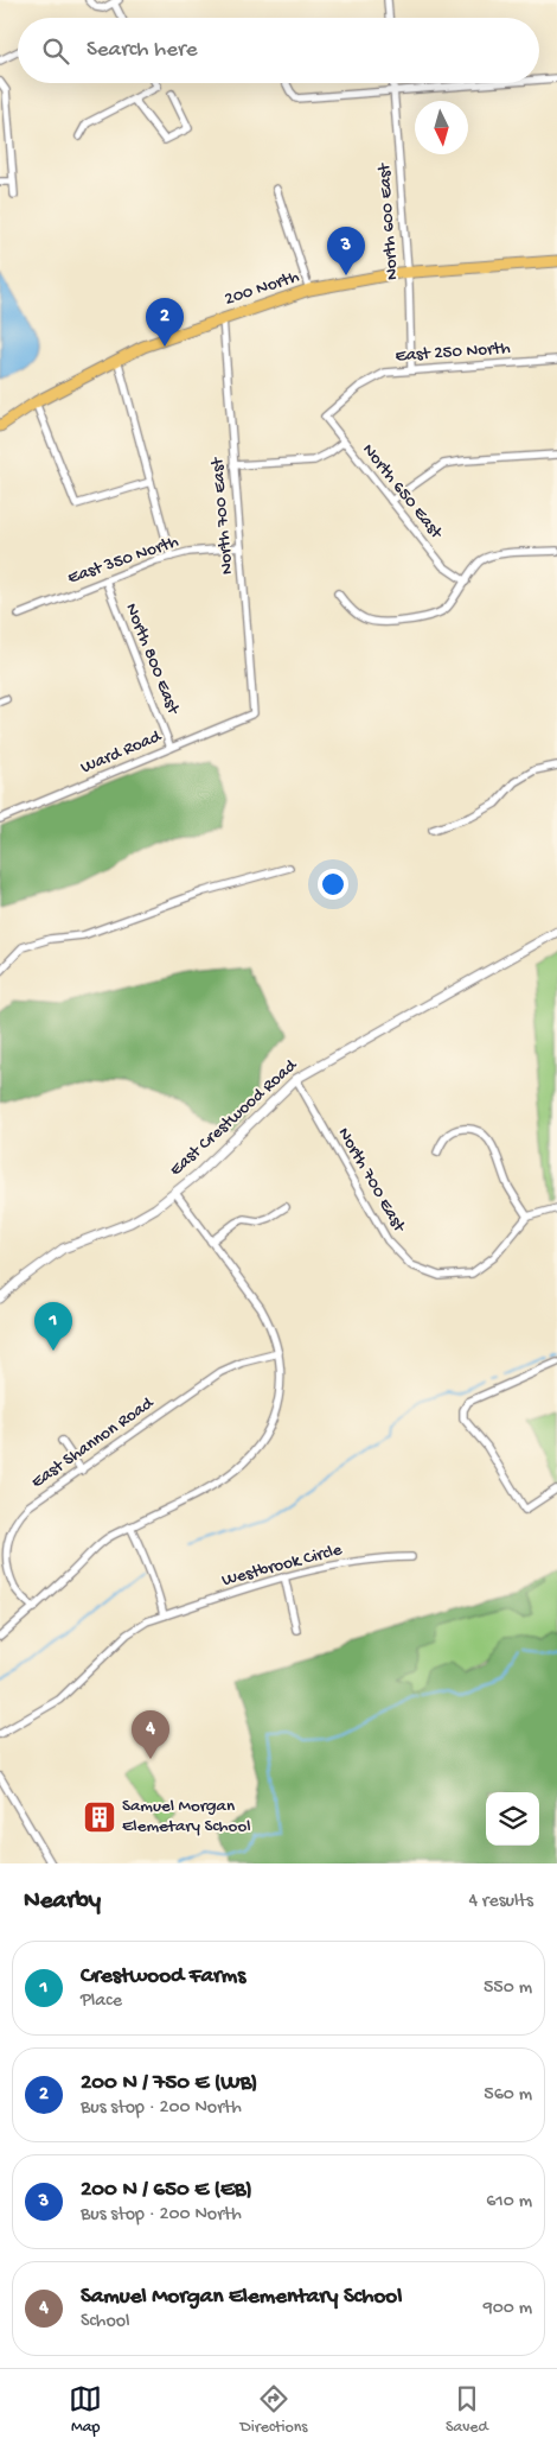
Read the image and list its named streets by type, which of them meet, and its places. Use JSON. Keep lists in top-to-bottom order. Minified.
{"streets":{"main road":["200 North"],"street":["North 600 East","East 250 North","North 650 East","North 700 East","East 350 North","North 800 East","Ward Road","East Crestwood Road","East Shannon Road","Westbrook Circle"]},"crossings":[["North 600 East","200 North"],["North 600 East","East 250 North"],["200 North","North 700 East"],["East 250 North","North 650 East"],["North 650 East","North 700 East"],["North 700 East","East 350 North"],["North 700 East","Ward Road"],["North 700 East","East Crestwood Road"],["East 350 North","North 800 East"],["North 800 East","Ward Road"]],"places":{"building":["Samuel Morgan Elemetary School"]},"north":"bottom","page":{"search":"Search here","pins":["3","2","1","4"],"heading":["Nearby","4 results"],"list":[{"mark":"1","name":"Crestwood Farms","note":"Place","value":"550 m"},{"mark":"2","name":"200 N / 750 E (WB)","note":"Bus stop · 200 North","value":"560 m"},{"mark":"3","name":"200 N / 650 E (EB)","note":"Bus stop · 200 North","value":"610 m"},{"mark":"4","name":"Samuel Morgan Elementary School","note":"School","value":"900 m"}],"nav":["Map","Directions","Saved"]}}
